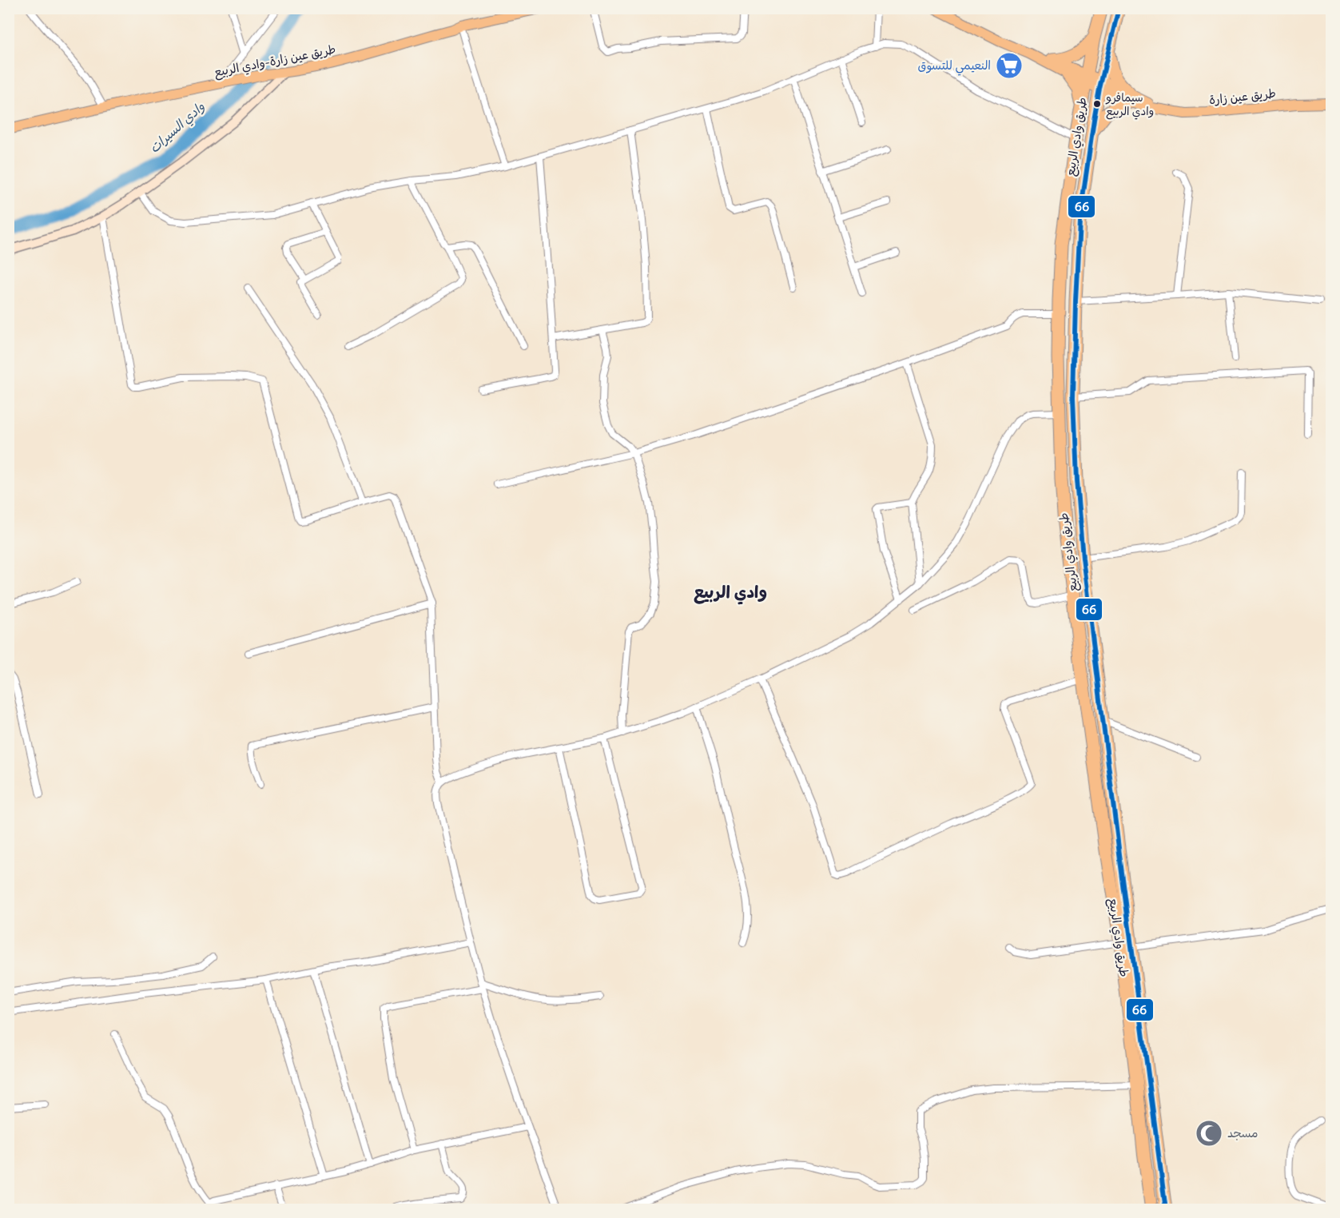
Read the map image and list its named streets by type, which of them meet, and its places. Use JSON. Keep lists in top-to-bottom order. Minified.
{"streets":{"highway":["طريق وادي الربيع"],"main road":["طريق عين زارة-وادي الربيع","طريق عين زارة"]},"crossings":[["طريق عين زارة","طريق وادي الربيع"]],"districts":["وادي الربيع"],"water":["وادي السيرات"],"places":{"supermarket":["النعيمي للتسوق"],"other":["سيمافرو وادي الربيع"],"mosque":["مسجد"]},"lines":["transit line 66"]}
